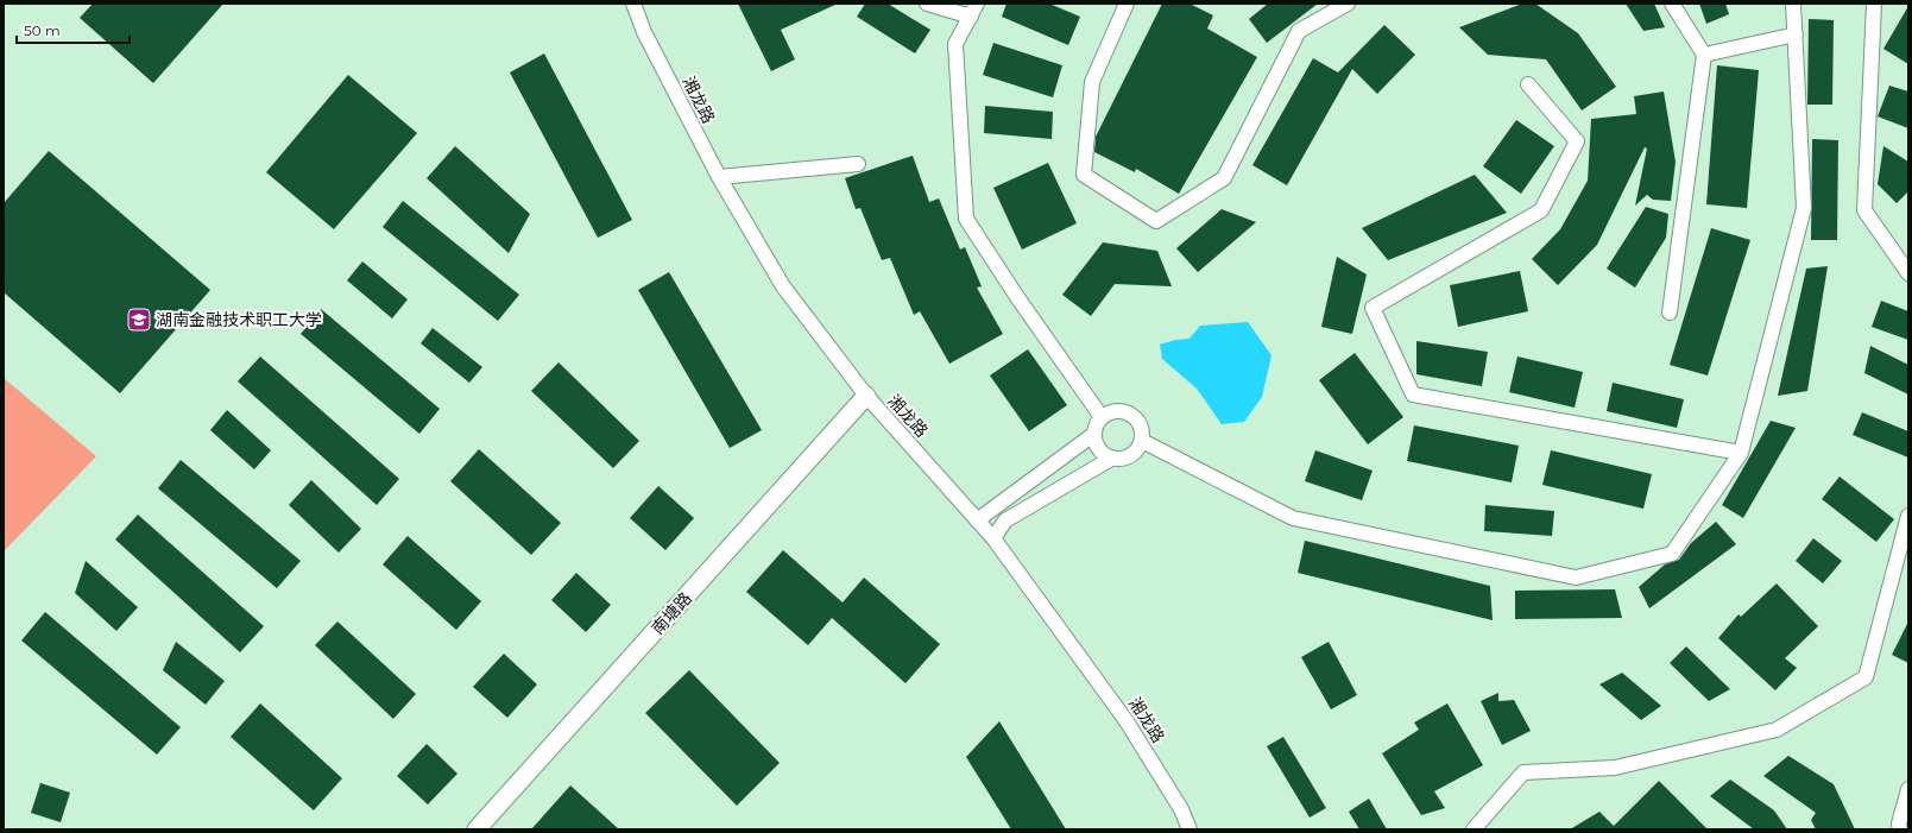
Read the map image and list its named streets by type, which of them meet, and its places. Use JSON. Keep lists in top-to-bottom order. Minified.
{"streets":{"street":["湘龙路","南塘路"]},"crossings":[["湘龙路","南塘路"]],"places":{"school or university":["湖南金融技术职工大学"]},"scale_bar":"50 m"}
